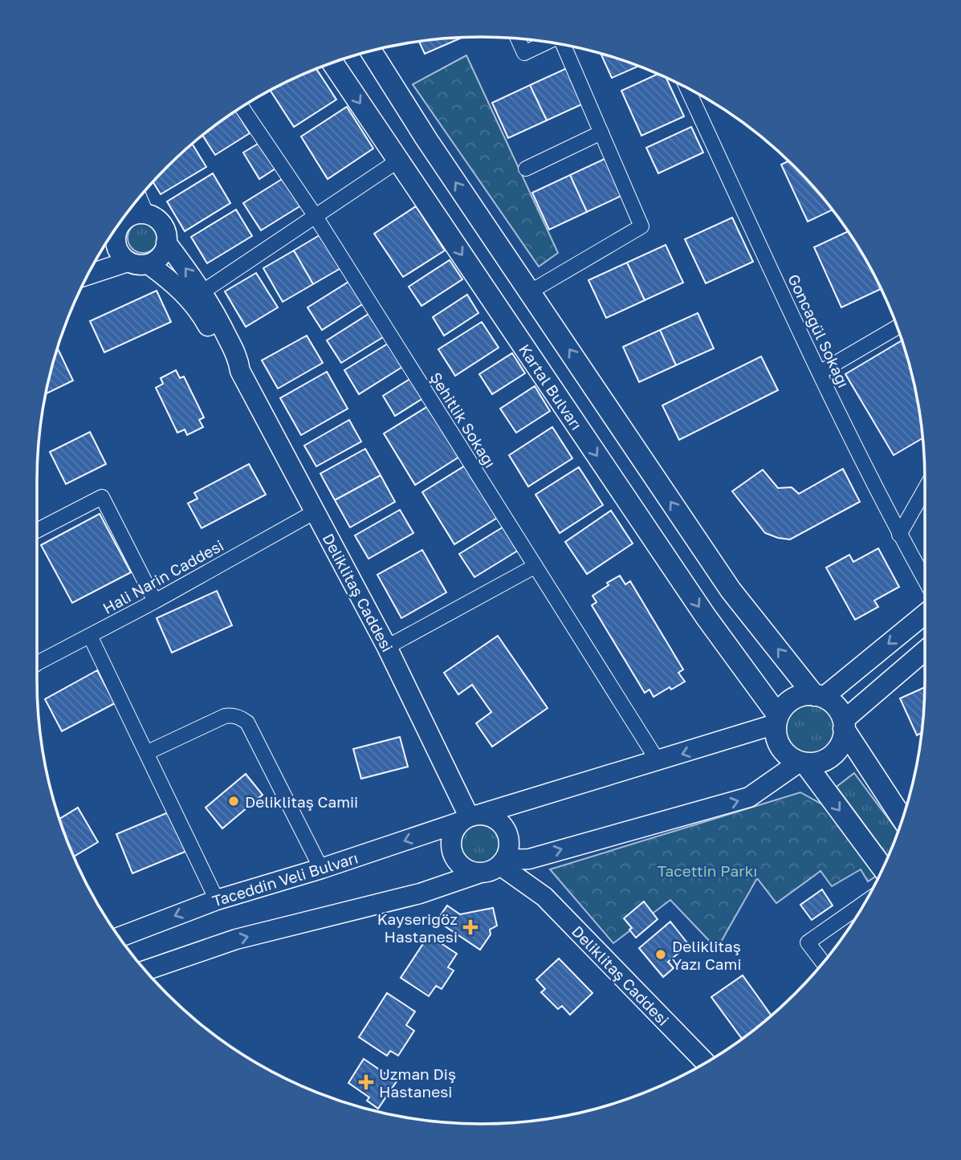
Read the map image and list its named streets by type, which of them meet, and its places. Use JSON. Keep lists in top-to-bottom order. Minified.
{"streets":{"main road":["Kartal Bulvarı"],"street":["Goncagül Sokağı","Şehitlik Sokağı","Hali Narin Caddesi","Deliklitaş Caddesi","Taceddin Veli Bulvarı"]},"crossings":[["Kartal Bulvarı","Taceddin Veli Bulvarı"],["Şehitlik Sokağı","Taceddin Veli Bulvarı"],["Hali Narin Caddesi","Deliklitaş Caddesi"],["Deliklitaş Caddesi","Taceddin Veli Bulvarı"]],"parks":["Tacettin Parkı"],"places":{"other":["Deliklitaş Camii","Deliklitaş Yazı Cami"],"health":["Kayserigöz Hastanesi","Uzman Diş Hastanesi"]}}
